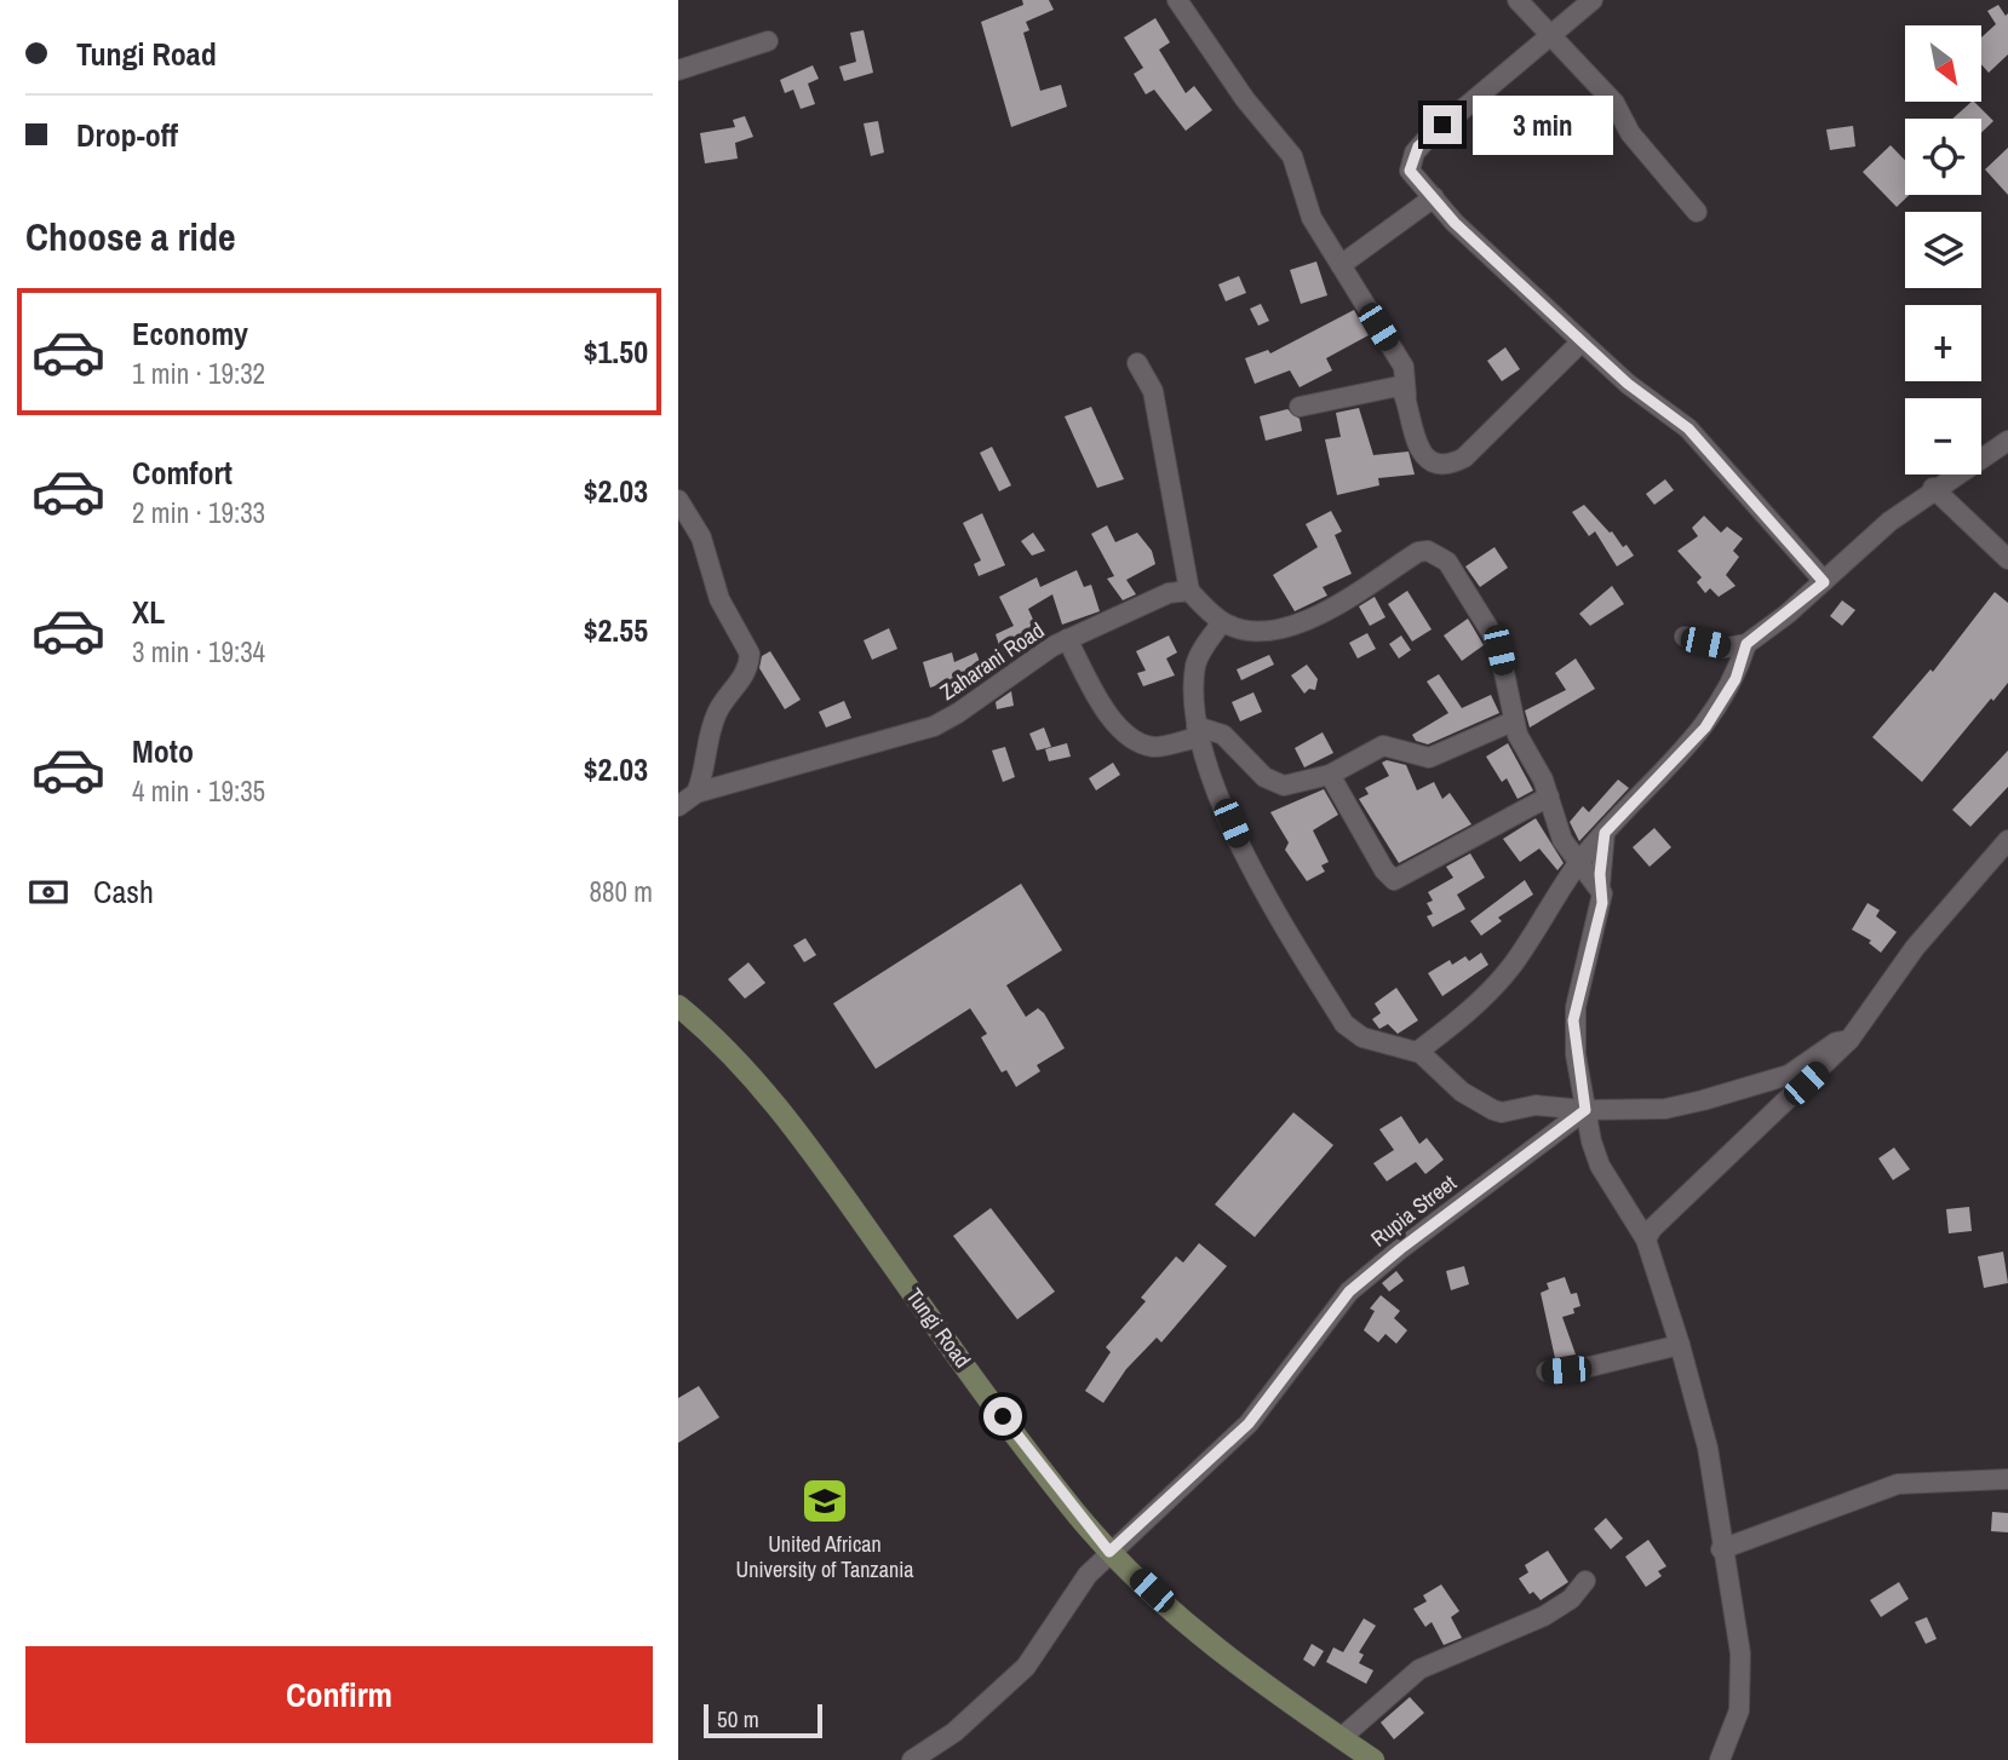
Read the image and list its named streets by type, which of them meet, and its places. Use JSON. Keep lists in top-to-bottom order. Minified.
{"streets":{"main road":["Tungi Road"],"street":["Zaharani Road","Rupia Street"]},"crossings":[["Rupia Street","Tungi Road"]],"places":{"school or university":["United African University of Tanzania"]},"scale_bar":"50 m","north":"bottom right","page":{"banner":["Tungi Road","Drop-off"],"map_buttons":["+","−"],"bubble":"3 min","heading":"Choose a ride","list":[{"name":"Economy","note":"1 min · 19:32","value":"$1.50"},{"name":"Comfort","note":"2 min · 19:33","value":"$2.03"},{"name":"XL","note":"3 min · 19:34","value":"$2.55"},{"name":"Moto","note":"4 min · 19:35","value":"$2.03"}],"pay":["Cash","880 m"],"buttons":"Confirm","scale":"50 m"}}
